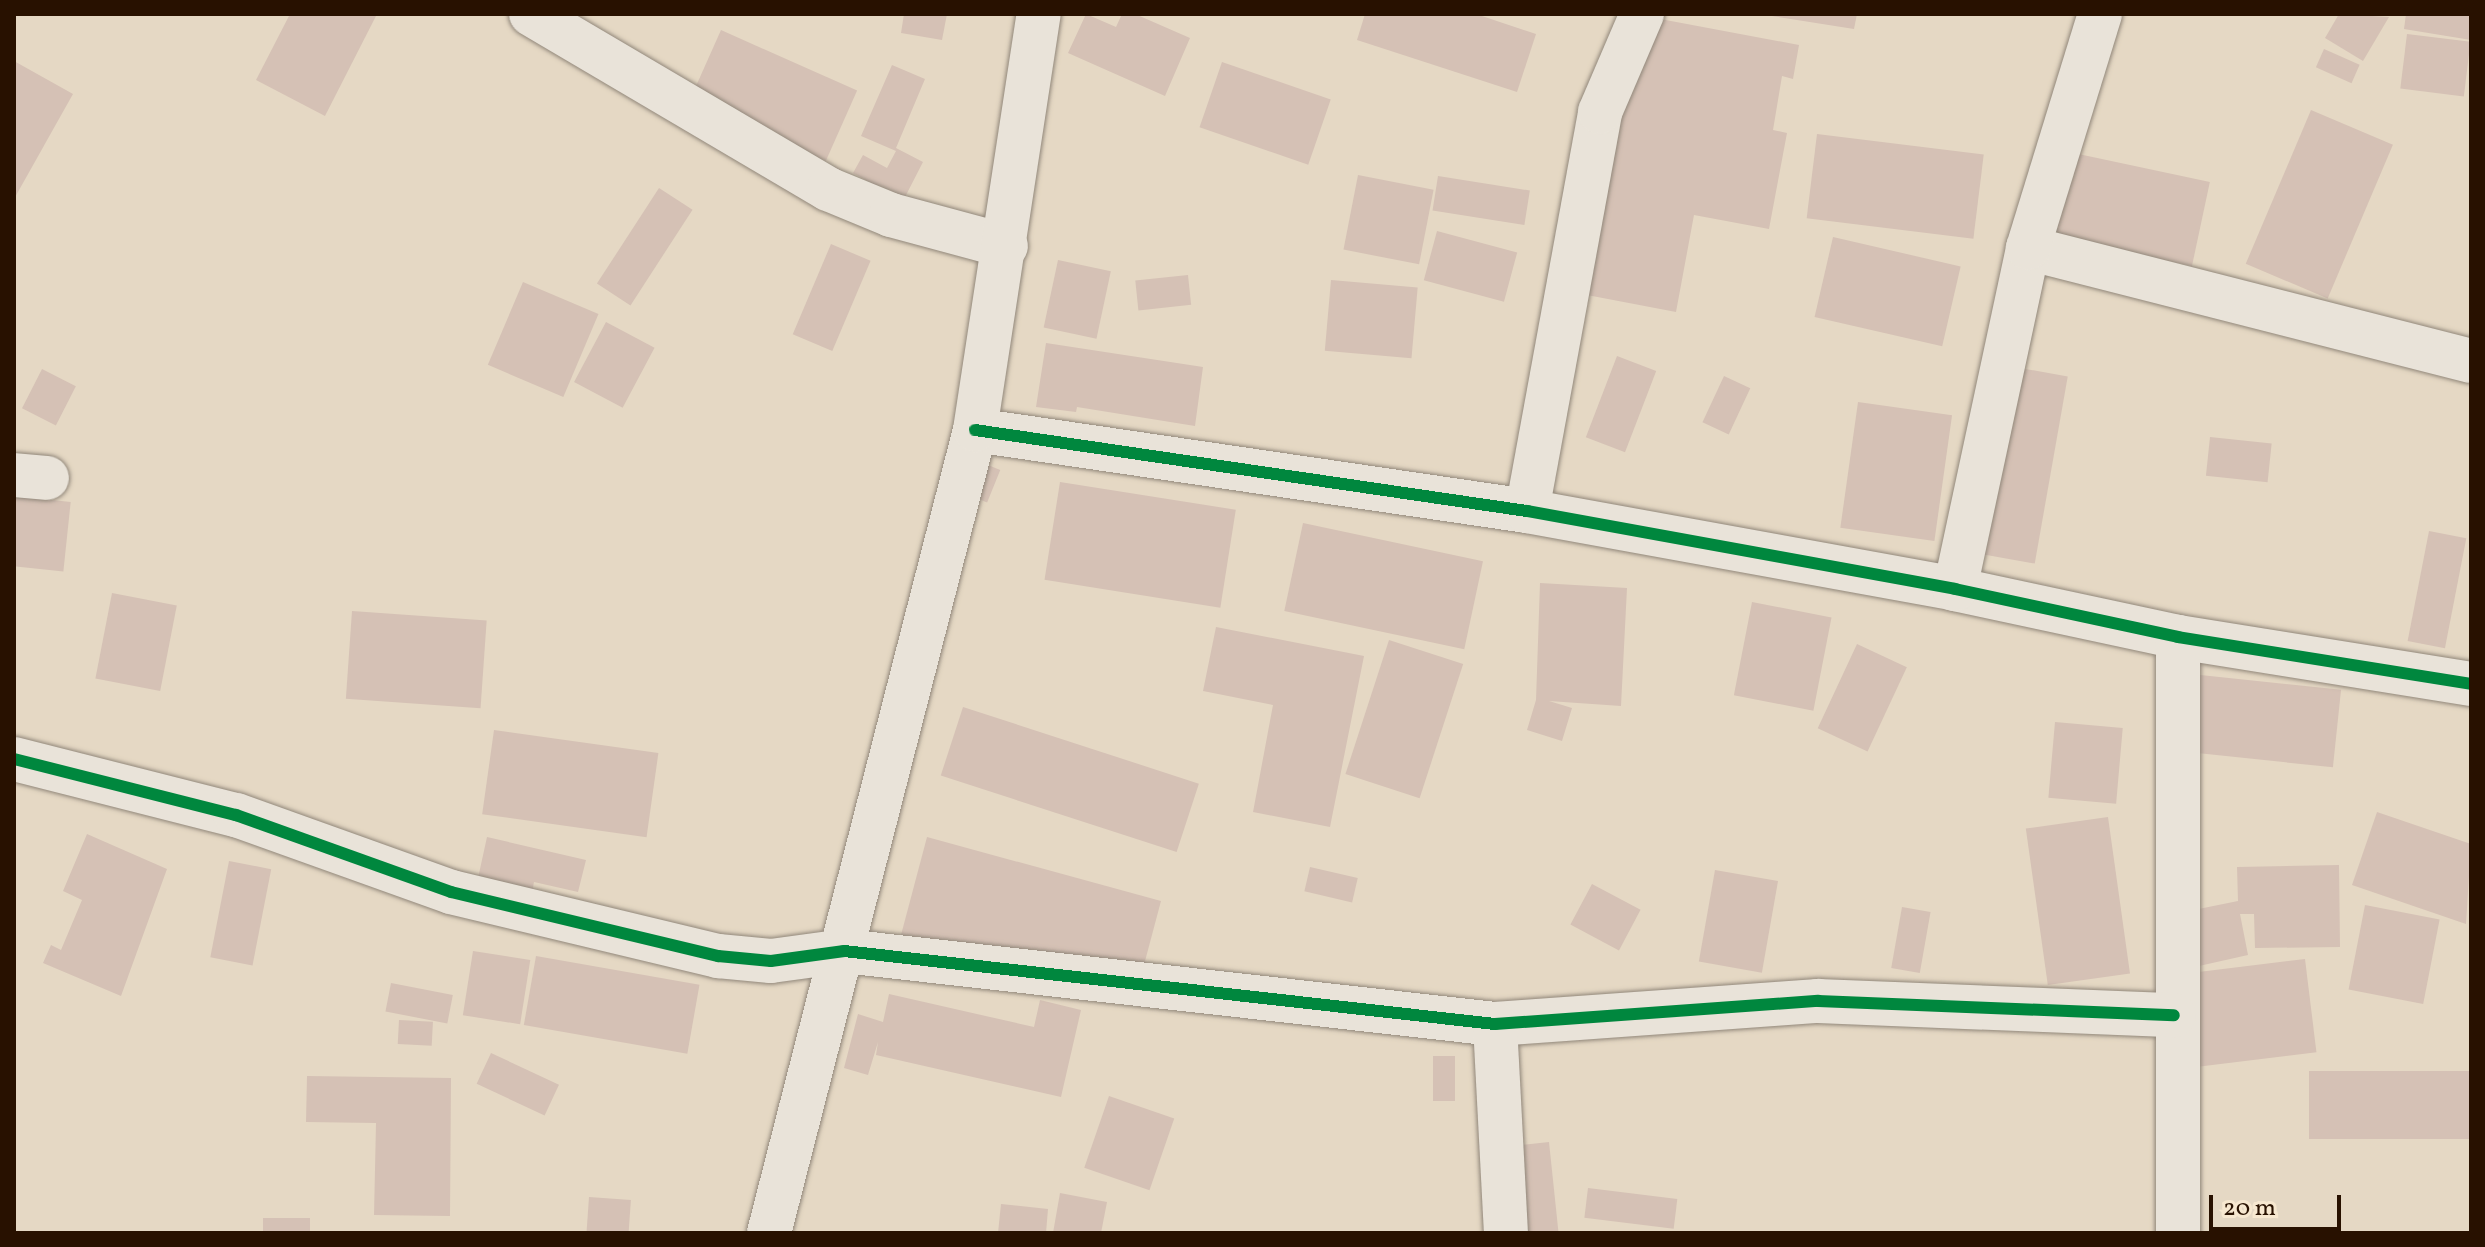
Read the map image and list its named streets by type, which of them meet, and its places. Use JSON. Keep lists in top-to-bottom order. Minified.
{"scale_bar":"20 m"}
